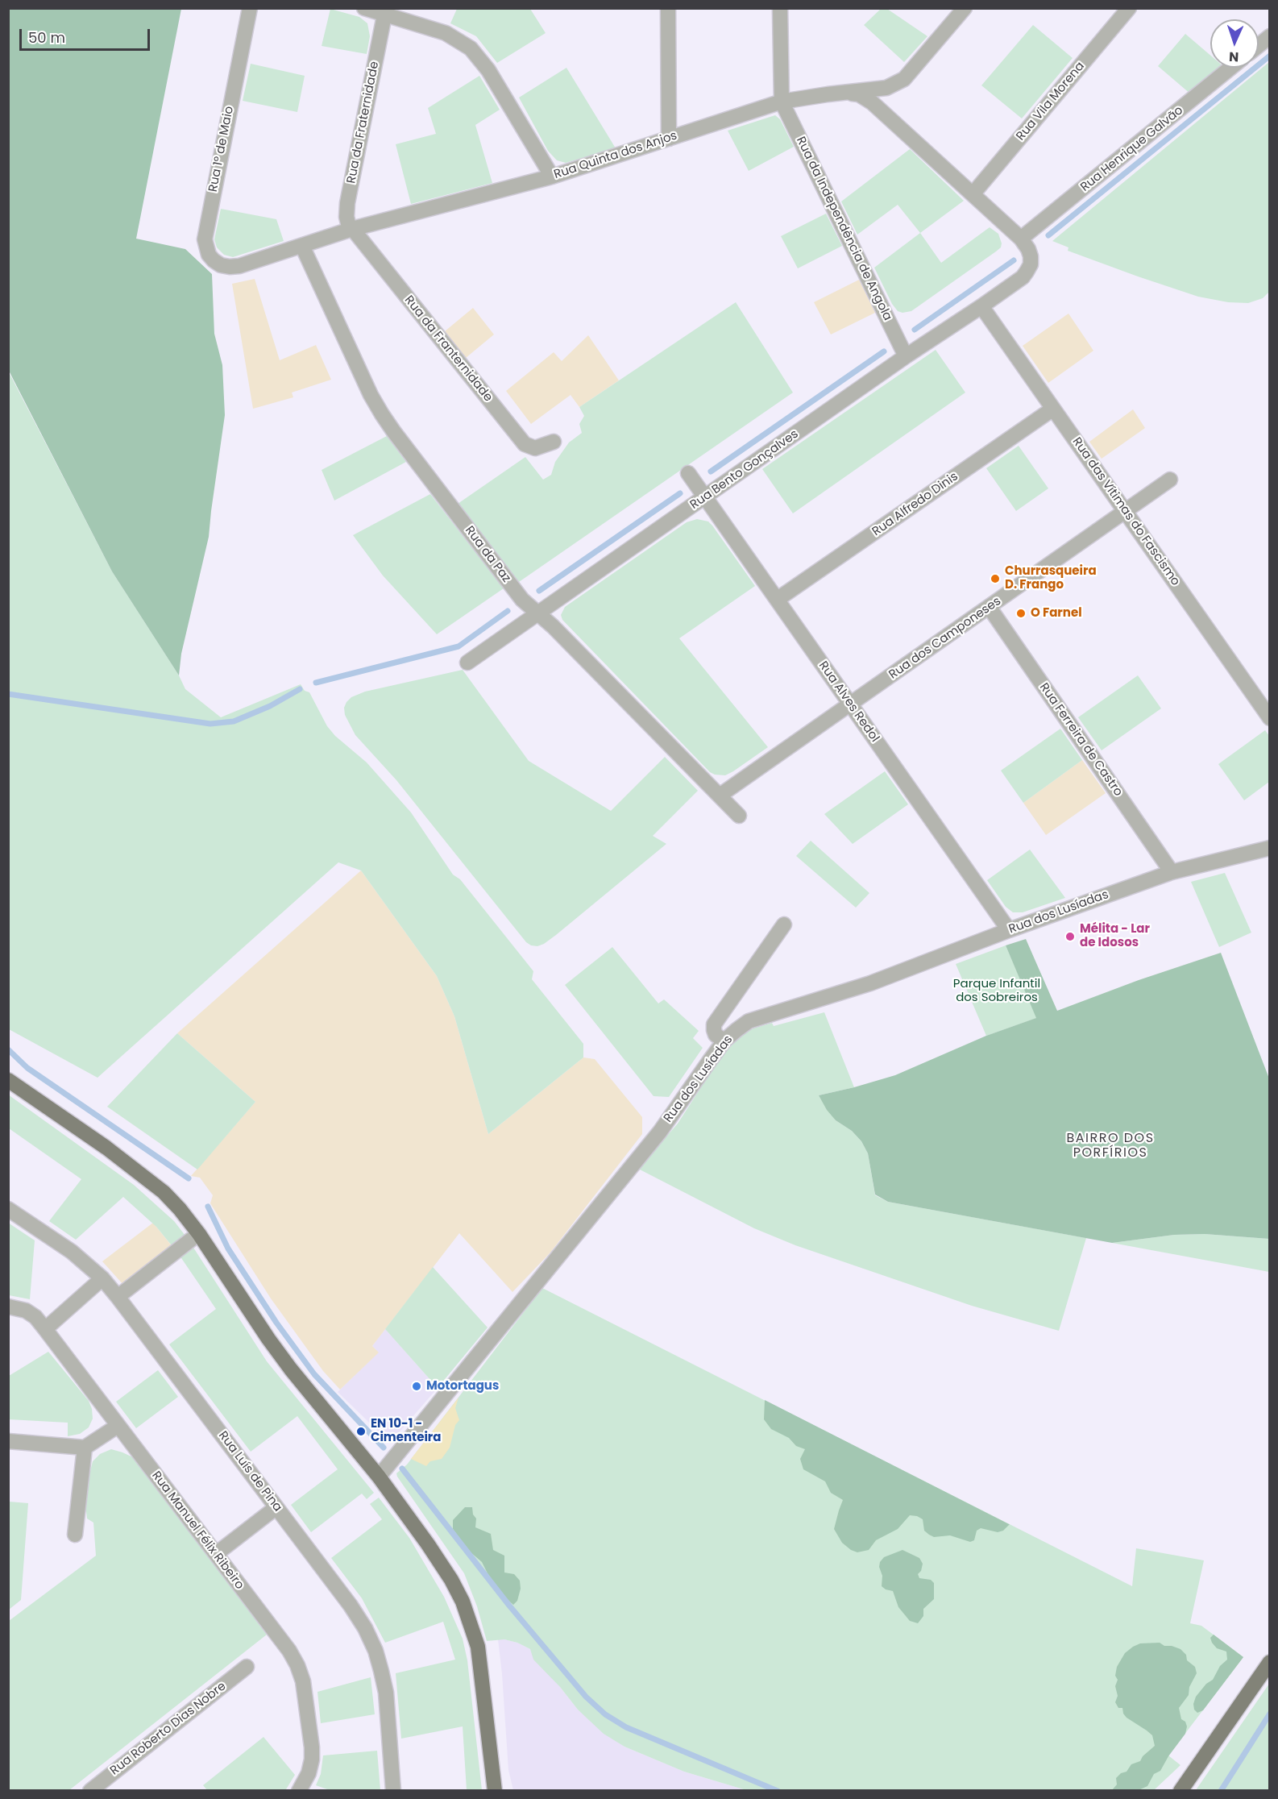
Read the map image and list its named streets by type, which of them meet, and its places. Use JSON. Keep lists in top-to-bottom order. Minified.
{"streets":{"street":["Rua Vila Morena","Rua da Fraternidade","Rua 1º de Maio","Rua Henrique Galvão","Rua Quinta dos Anjos","Rua da Independência de Angola","Rua da Franternidade","Rua Bento Gonçalves","Rua Alfredo Dinis","Rua das Vítimas do Fascismo","Rua da Paz","Rua dos Camponeses","Rua Alves Redol","Rua Ferreira de Castro","Rua dos Lusíadas","Rua Luís de Pina","Rua Manuel Félix Ribeiro","Rua Roberto Dias Nobre"]},"crossings":[["Rua da Fraternidade","Rua Quinta dos Anjos"],["Rua da Fraternidade","Rua da Franternidade"],["Rua 1º de Maio","Rua Quinta dos Anjos"],["Rua Henrique Galvão","Rua Bento Gonçalves"],["Rua Quinta dos Anjos","Rua da Independência de Angola"],["Rua Quinta dos Anjos","Rua da Franternidade"],["Rua Quinta dos Anjos","Rua da Paz"],["Rua da Independência de Angola","Rua Bento Gonçalves"],["Rua Bento Gonçalves","Rua das Vítimas do Fascismo"],["Rua Bento Gonçalves","Rua da Paz"],["Rua Bento Gonçalves","Rua Alves Redol"],["Rua Alfredo Dinis","Rua das Vítimas do Fascismo"],["Rua Alfredo Dinis","Rua Alves Redol"],["Rua das Vítimas do Fascismo","Rua dos Camponeses"],["Rua da Paz","Rua dos Camponeses"],["Rua dos Camponeses","Rua Alves Redol"],["Rua dos Camponeses","Rua Ferreira de Castro"],["Rua Alves Redol","Rua dos Lusíadas"],["Rua Ferreira de Castro","Rua dos Lusíadas"]],"districts":["BAIRRO DOS PORFÍRIOS"],"parks":["Parque Infantil dos Sobreiros"],"places":["Churrasqueira D. Frango","O Farnel","Mélita - Lar de Idosos","Motortagus","EN 10-1 - Cimenteira"],"scale_bar":"50 m","north":"bottom"}
